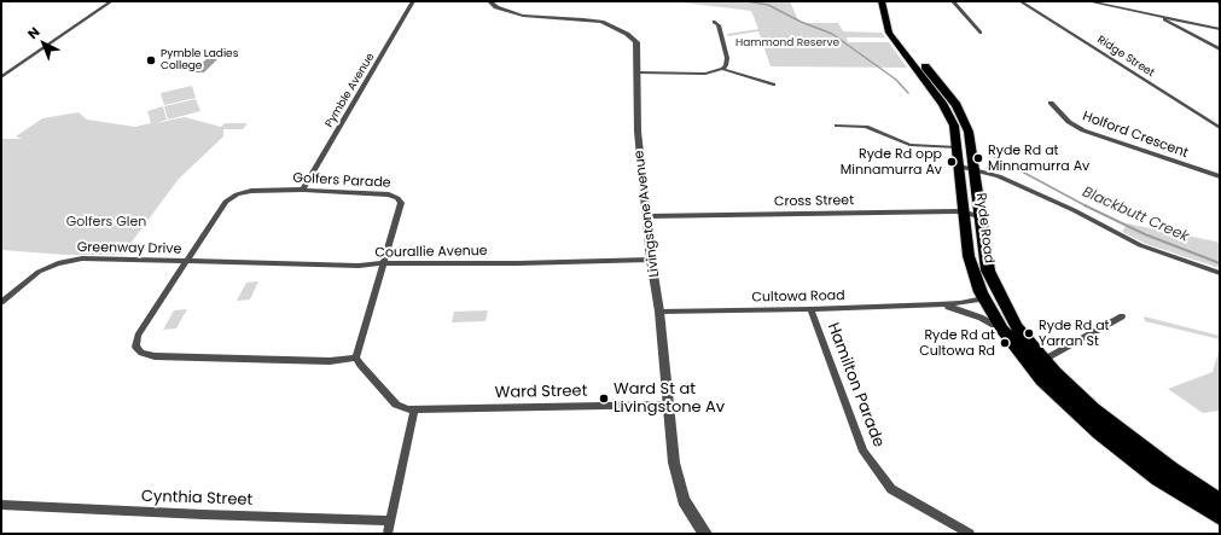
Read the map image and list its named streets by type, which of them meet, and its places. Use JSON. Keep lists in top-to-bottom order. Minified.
{"streets":{"highway":["Ryde Road"],"street":["Ridge Street","Pymble Avenue","Holford Crescent","Golfers Parade","Cross Street","Livingstone Avenue","Greenway Drive","Courallie Avenue","Cultowa Road","Hamilton Parade","Ward Street","Cynthia Street"]},"crossings":[["Pymble Avenue","Golfers Parade"],["Golfers Parade","Greenway Drive"],["Golfers Parade","Courallie Avenue"],["Cross Street","Livingstone Avenue"],["Cross Street","Ryde Road"],["Livingstone Avenue","Courallie Avenue"],["Livingstone Avenue","Cultowa Road"],["Livingstone Avenue","Ward Street"],["Ryde Road","Cultowa Road"],["Greenway Drive","Courallie Avenue"],["Cultowa Road","Hamilton Parade"]],"water":["Blackbutt Creek"],"parks":["Hammond Reserve","Golfers Glen"],"places":["Pymble Ladies College","Ryde Rd at Minnamurra Av","Ryde Rd opp Minnamurra Av","Ryde Rd at Yarran St","Ryde Rd at Cultowa Rd","Ward St at Livingstone Av"],"north":"top left"}
